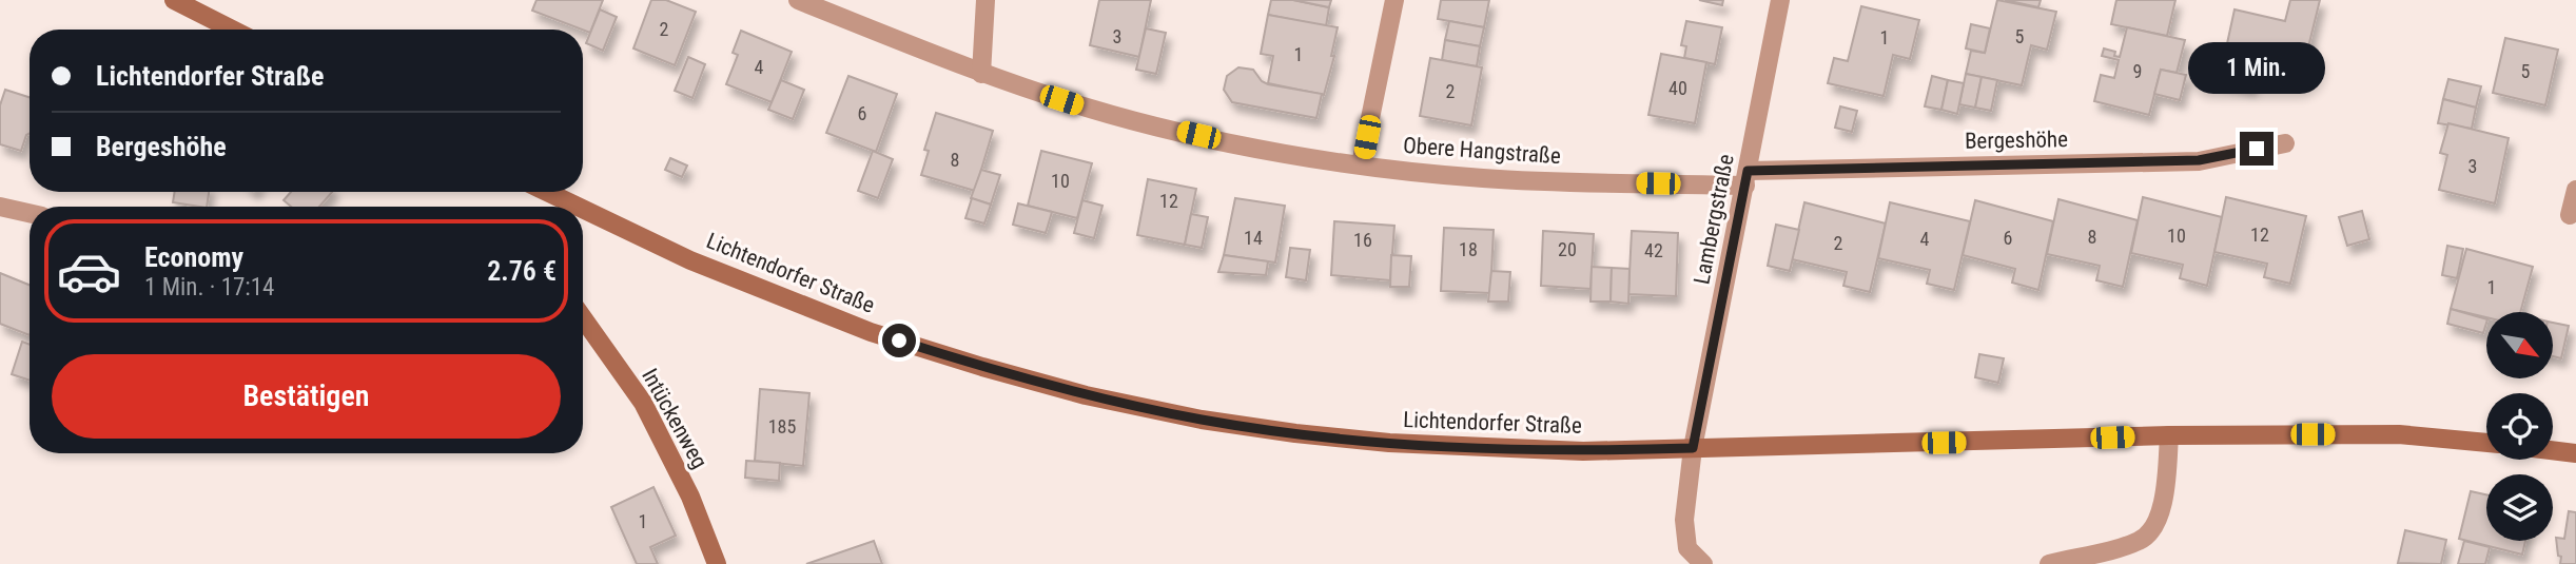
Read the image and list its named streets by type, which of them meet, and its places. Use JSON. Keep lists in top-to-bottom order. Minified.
{"streets":{"main road":["Lichtendorfer Straße","Intückenweg"],"street":["Bergeshöhe","Obere Hangstraße","Lambergstraße"]},"crossings":[["Bergeshöhe","Obere Hangstraße"],["Bergeshöhe","Lambergstraße"],["Obere Hangstraße","Lambergstraße"],["Lambergstraße","Lichtendorfer Straße"]],"house_numbers":["2","3","5","1","1","4","9","5","40","2","6","8","3","10","12","12","10","8","14","6","4","16","2","18","20","42","1","185","1"],"north":"bottom right","page":{"banner":["Lichtendorfer Straße","Bergeshöhe"],"bubble":"1 Min.","list":[{"name":"Economy","note":"1 Min. · 17:14","value":"2.76 €"}],"buttons":"Bestätigen"}}
